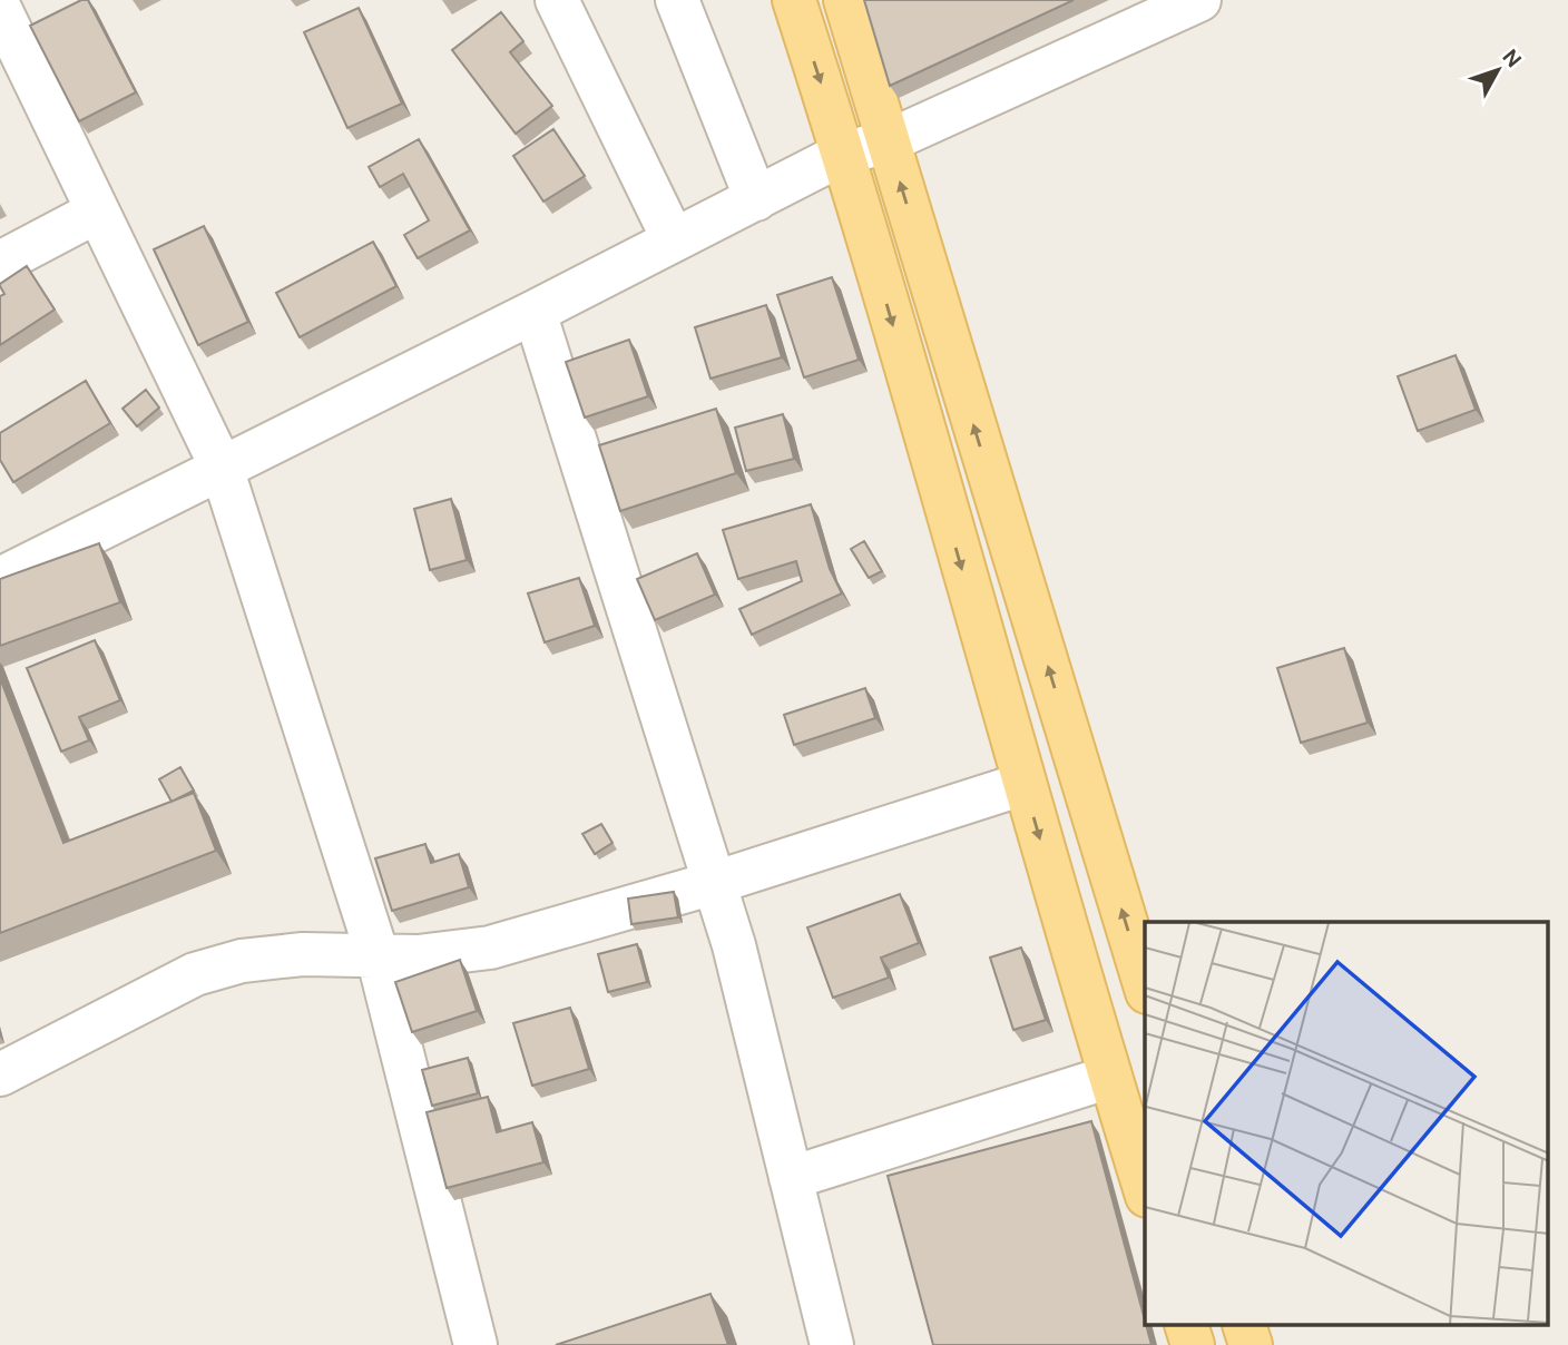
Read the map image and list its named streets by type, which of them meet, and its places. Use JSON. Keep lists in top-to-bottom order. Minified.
{"north":"top right"}
